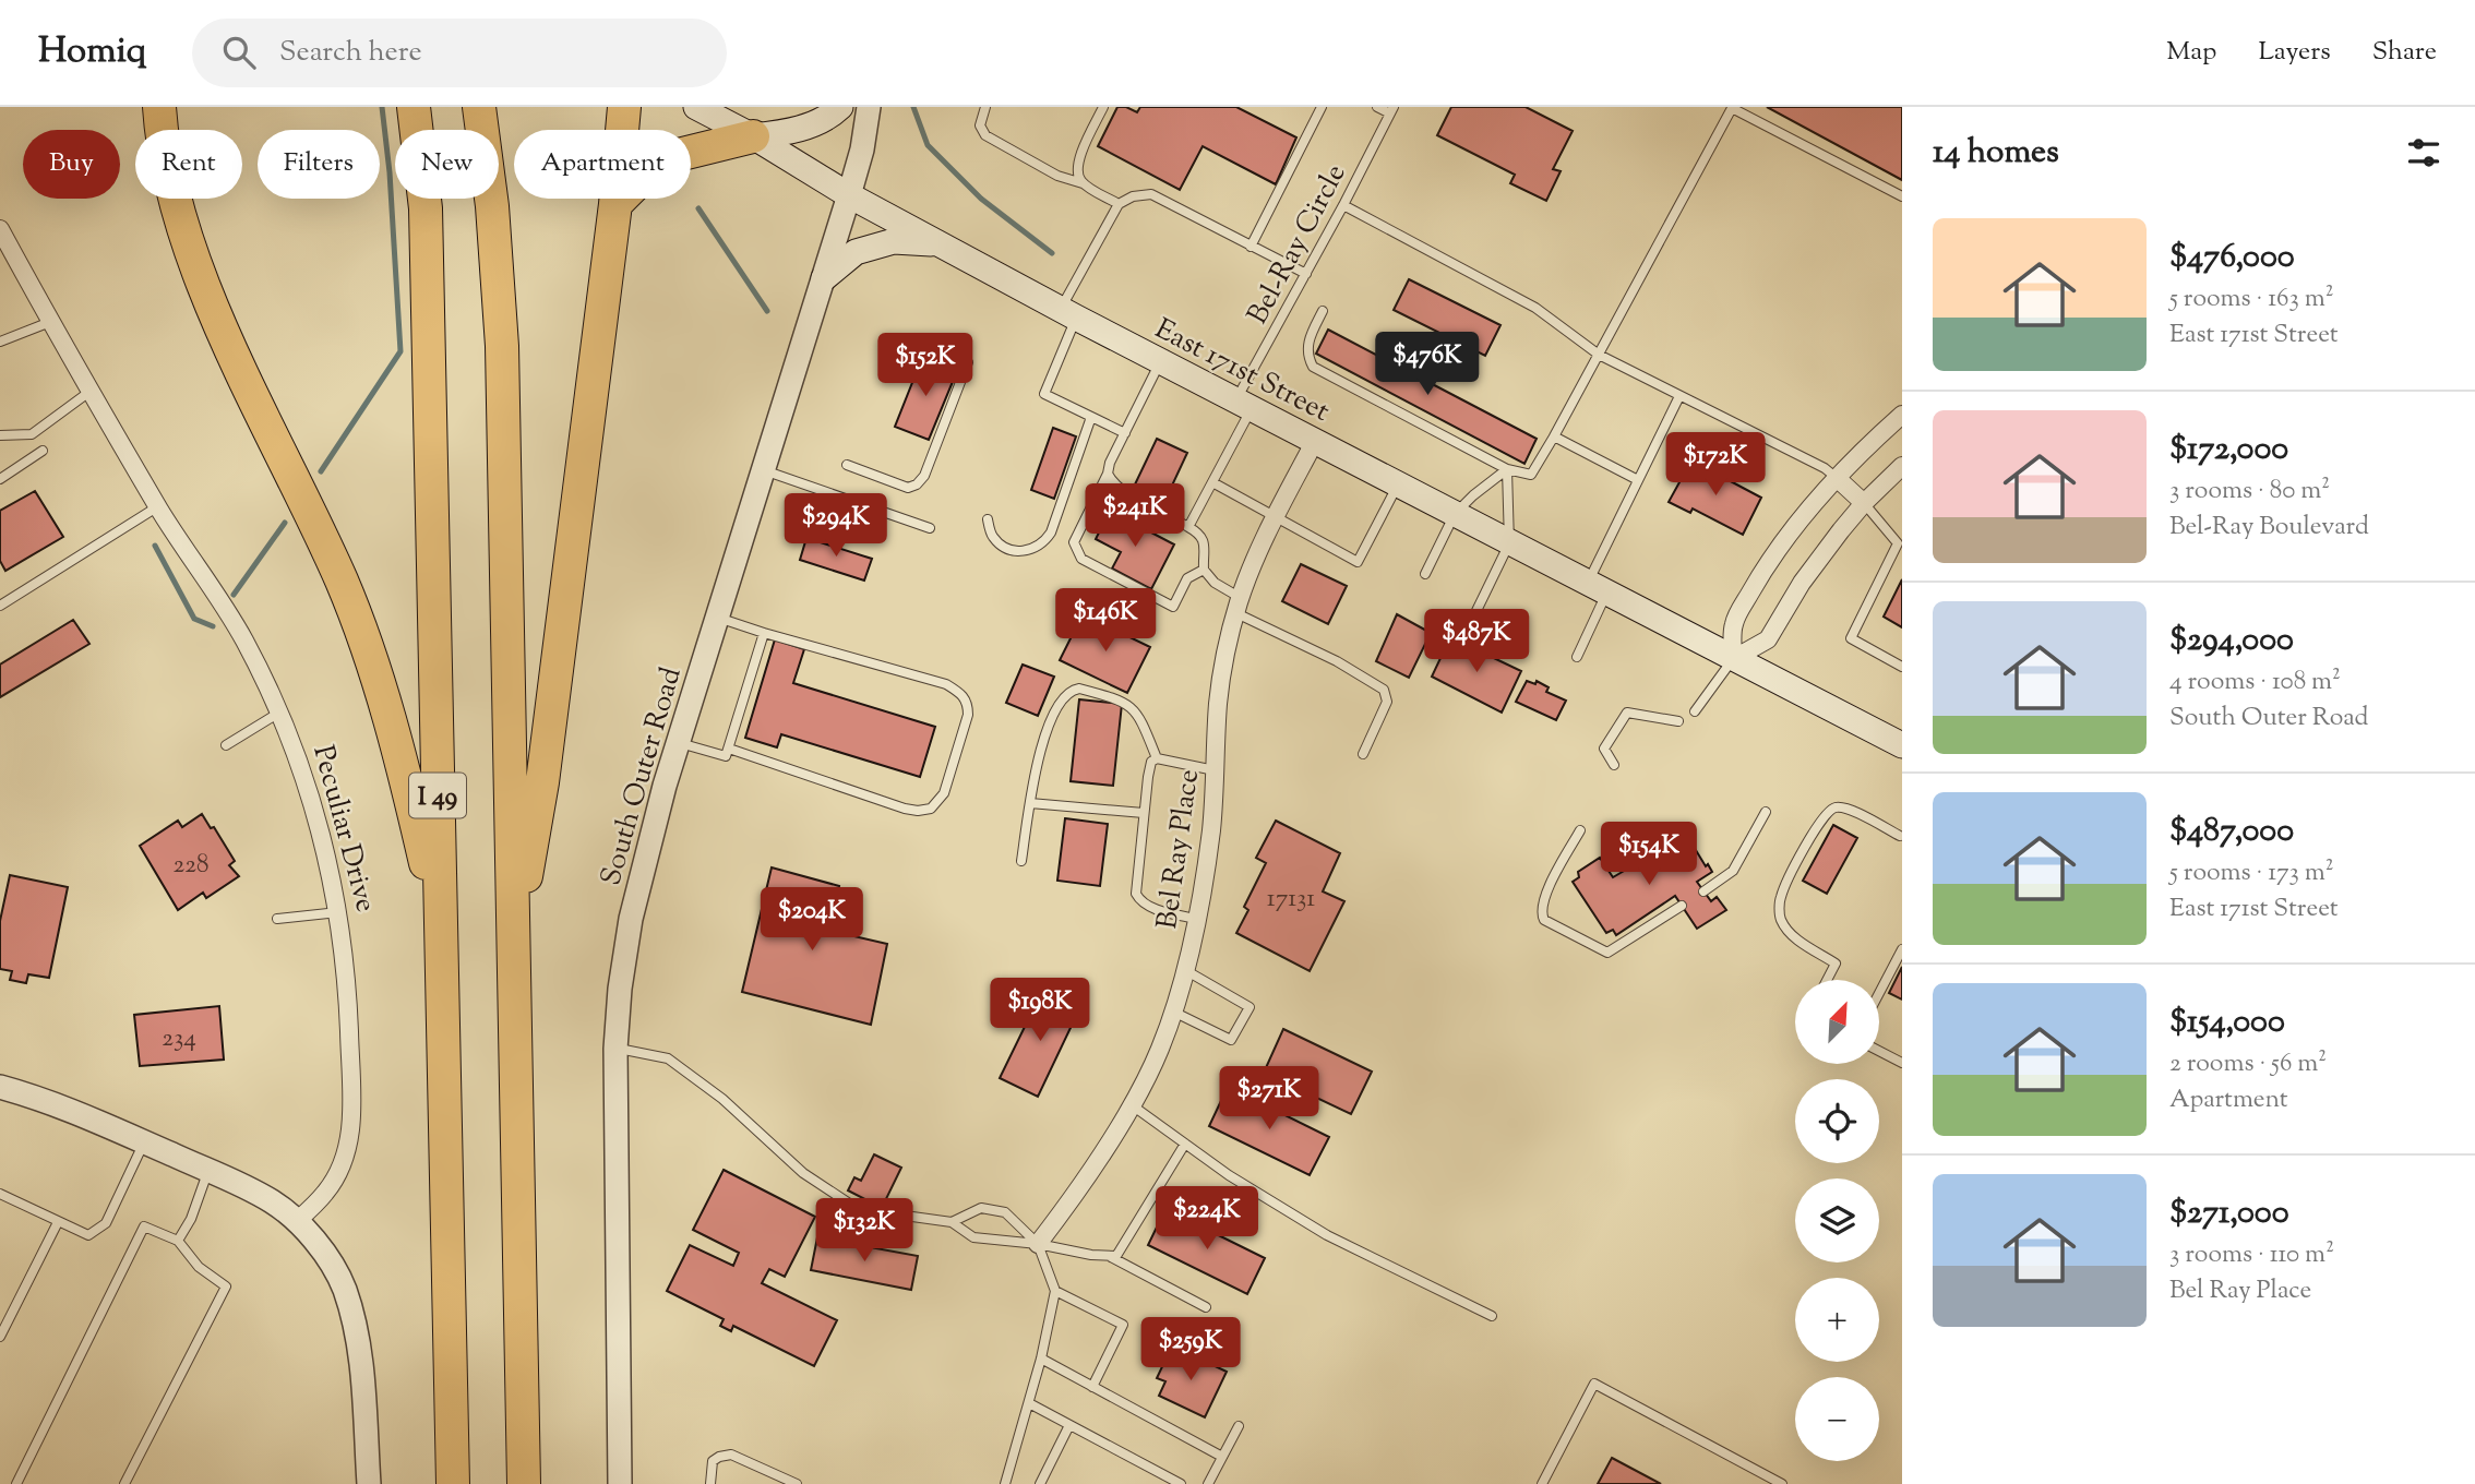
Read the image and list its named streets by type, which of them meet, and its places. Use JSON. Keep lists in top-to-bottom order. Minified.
{"streets":{"highway":["I 49"],"main road":["East 171st Street"],"street":["South Outer Road","Peculiar Drive","Bel Ray Place"],"lane":["Bel-Ray Circle"]},"crossings":[["Bel-Ray Circle","East 171st Street"],["East 171st Street","South Outer Road"],["East 171st Street","Bel Ray Place"]],"house_numbers":["228","17131","234"],"north":"top right","page":{"header":"Homiq","search":"Search here","nav":["Map","Layers","Share"],"heading":"14 homes","chip":["Buy","Rent","Filters","New","Apartment"],"list":[{"name":"$476,000","note":"5 rooms · 163 m² · East 171st Street"},{"name":"$172,000","note":"3 rooms · 80 m² · Bel-Ray Boulevard"},{"name":"$294,000","note":"4 rooms · 108 m² · South Outer Road"},{"name":"$487,000","note":"5 rooms · 173 m² · East 171st Street"},{"name":"$154,000","note":"2 rooms · 56 m² · Apartment"},{"name":"$271,000","note":"3 rooms · 110 m² · Bel Ray Place"}],"price":["$476K","$152K","$172K","$241K","$294K","$146K","$487K","$154K","$204K","$198K","$271K","$224K","$132K","$259K"],"map_buttons":["+","−"]}}
